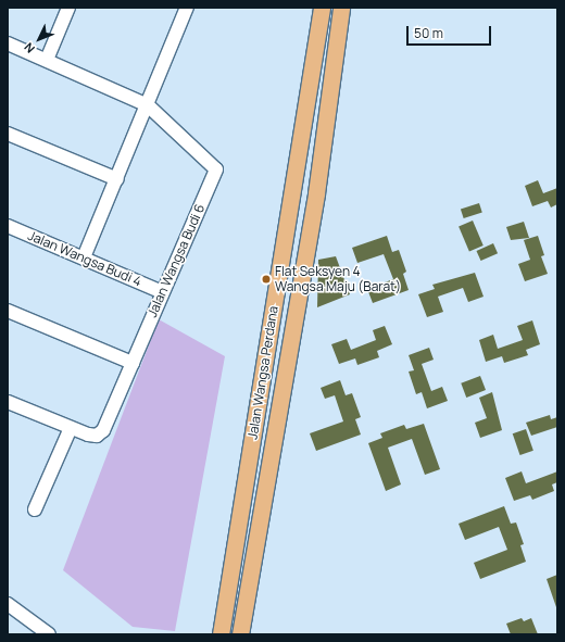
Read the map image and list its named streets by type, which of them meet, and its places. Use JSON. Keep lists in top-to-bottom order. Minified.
{"streets":{"main road":["Jalan Wangsa Perdana"],"street":["Jalan Wangsa Budi 4","Jalan Wangsa Budi 6"]},"crossings":[["Jalan Wangsa Budi 4","Jalan Wangsa Budi 6"]],"places":["Flat Seksyen 4 Wangsa Maju (Barat)"],"scale_bar":"50 m","north":"bottom left"}
